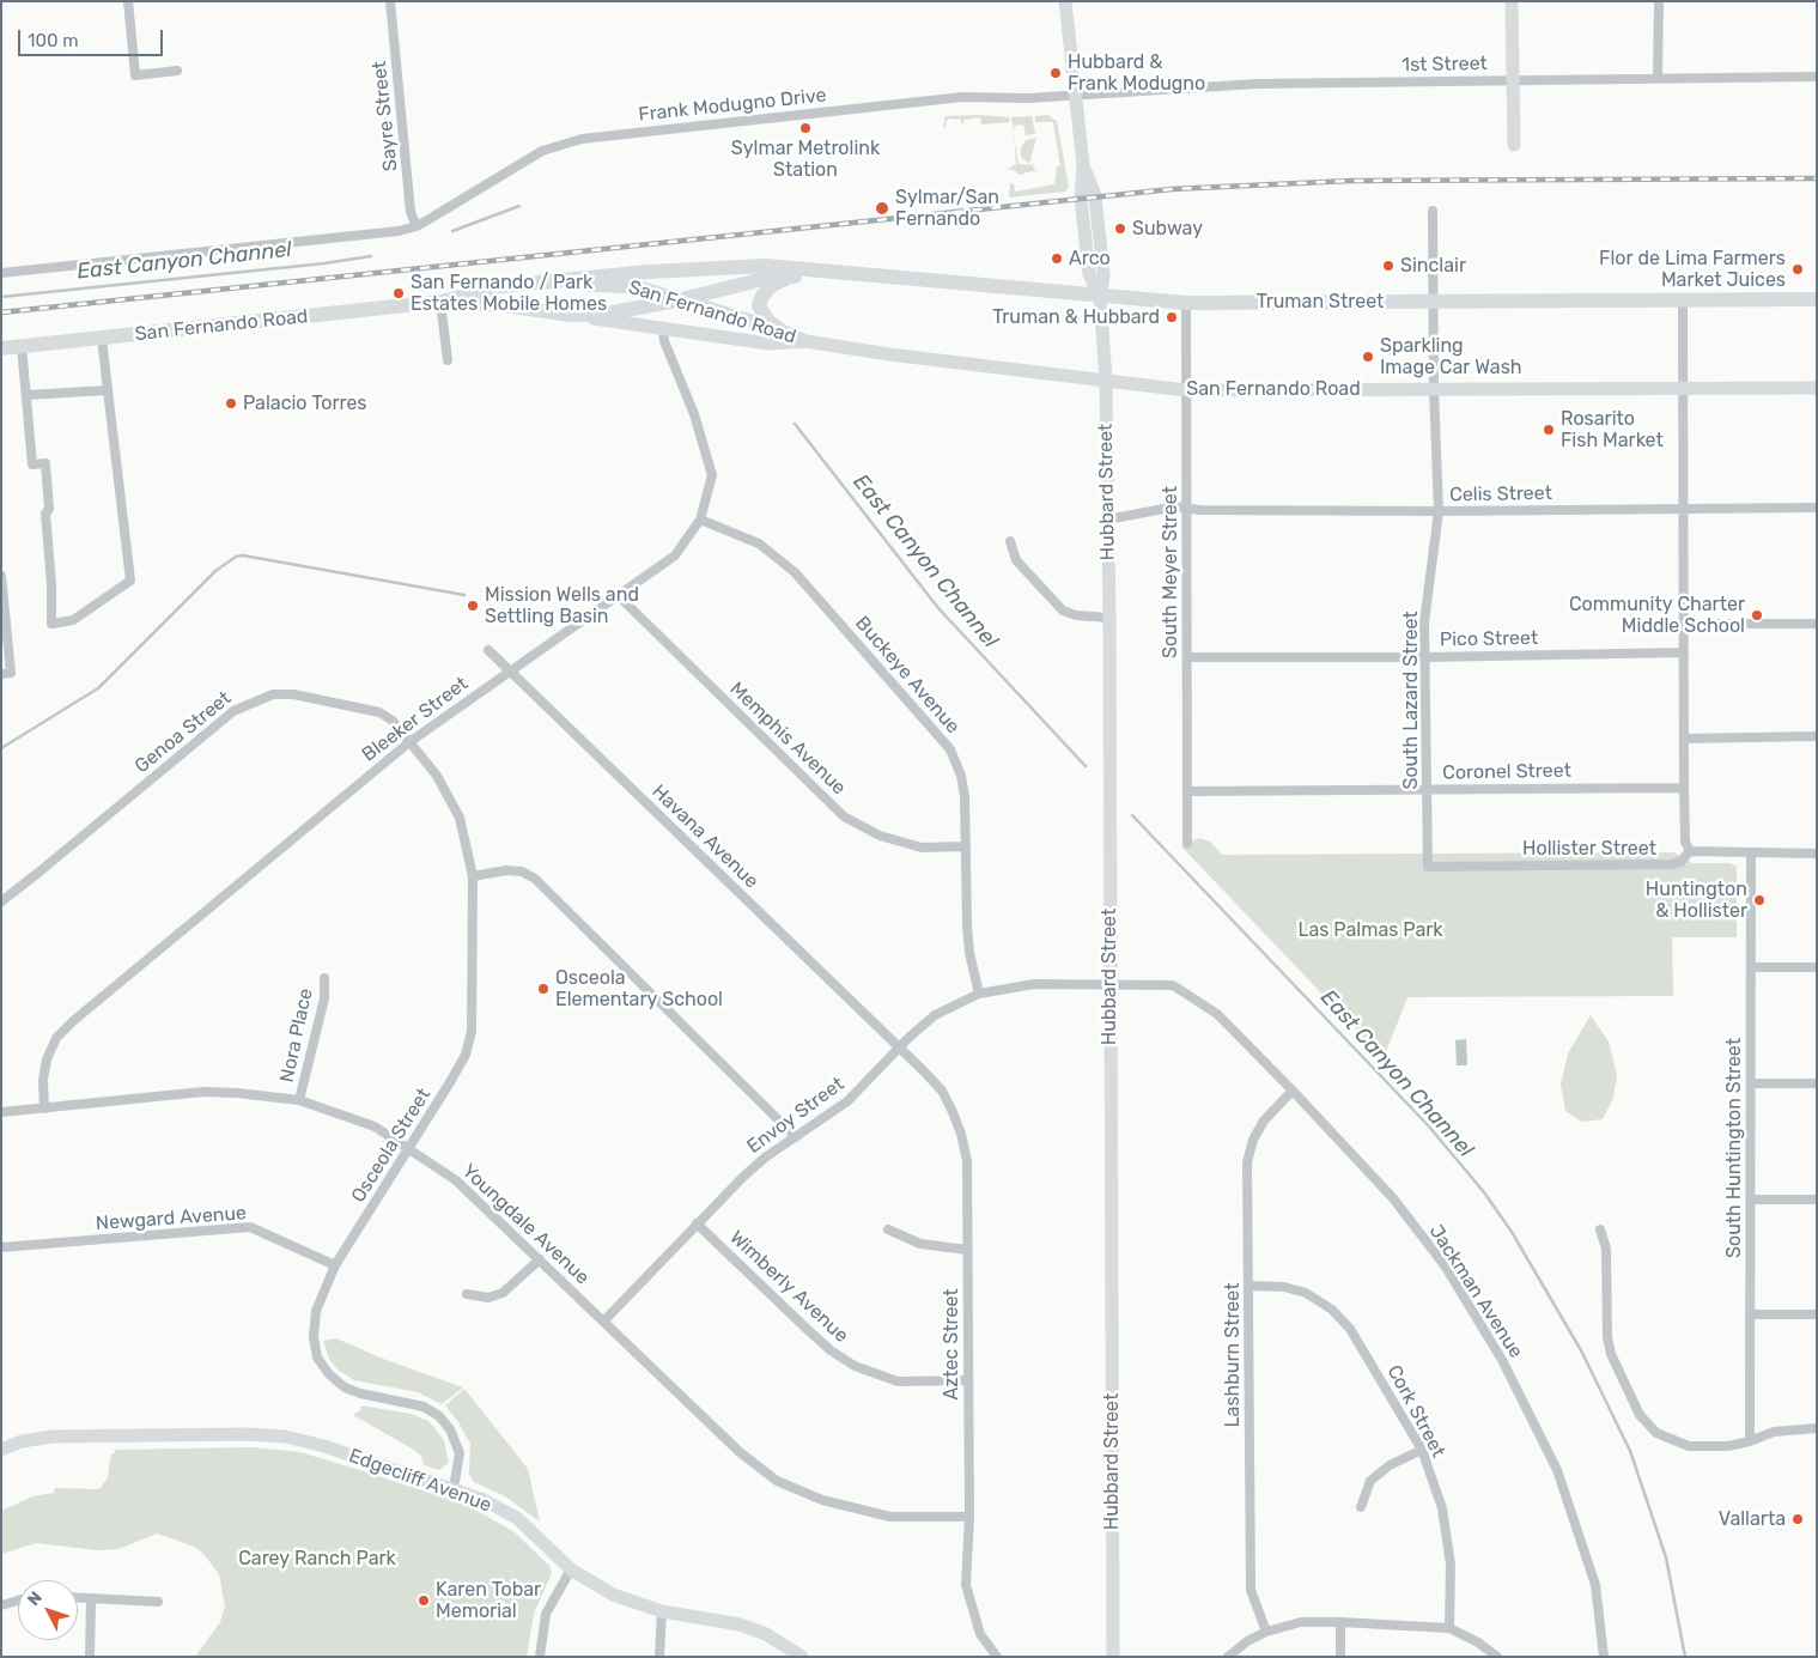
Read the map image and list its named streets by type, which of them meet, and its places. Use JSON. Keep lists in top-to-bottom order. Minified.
{"streets":{"main road":["Truman Street","San Fernando Road","Hubbard Street","Edgecliff Avenue"],"street":["1st Street","Frank Modugno Drive","Sayre Street","Celis Street","South Meyer Street","Pico Street","Buckeye Avenue","South Lazard Street","Bleeker Street","Genoa Street","Memphis Avenue","Coronel Street","Havana Avenue","Hollister Street","Nora Place","Envoy Street","Osceola Street","South Huntington Street","Newgard Avenue","Youngdale Avenue","Wimberly Avenue","Jackman Avenue","Aztec Street","Lashburn Street","Cork Street"]},"crossings":[["1st Street","Frank Modugno Drive"],["Frank Modugno Drive","Sayre Street"],["Truman Street","San Fernando Road"],["Truman Street","Hubbard Street"],["Truman Street","South Meyer Street"],["Truman Street","South Lazard Street"],["San Fernando Road","Hubbard Street"],["San Fernando Road","South Meyer Street"],["San Fernando Road","South Lazard Street"],["San Fernando Road","Bleeker Street"],["Hubbard Street","Celis Street"],["Hubbard Street","Envoy Street"],["Hubbard Street","Jackman Avenue"],["Celis Street","South Meyer Street"],["Celis Street","South Lazard Street"],["South Meyer Street","Pico Street"],["South Meyer Street","Coronel Street"],["Pico Street","South Lazard Street"],["Buckeye Avenue","Bleeker Street"],["Buckeye Avenue","Memphis Avenue"],["Buckeye Avenue","Envoy Street"],["South Lazard Street","Coronel Street"],["South Lazard Street","Hollister Street"],["Bleeker Street","Genoa Street"],["Bleeker Street","Memphis Avenue"],["Bleeker Street","Havana Avenue"],["Bleeker Street","Osceola Street"],["Bleeker Street","Youngdale Avenue"],["Genoa Street","Osceola Street"],["Havana Avenue","Envoy Street"],["Havana Avenue","Aztec Street"],["Nora Place","Youngdale Avenue"],["Envoy Street","Youngdale Avenue"],["Envoy Street","Wimberly Avenue"],["Envoy Street","Jackman Avenue"],["Envoy Street","Aztec Street"],["Osceola Street","Newgard Avenue"],["Osceola Street","Youngdale Avenue"],["Osceola Street","Edgecliff Avenue"],["Youngdale Avenue","Aztec Street"],["Wimberly Avenue","Aztec Street"],["Jackman Avenue","Lashburn Street"],["Lashburn Street","Cork Street"]],"water":["East Canyon Channel"],"parks":["Las Palmas Park","Carey Ranch Park"],"places":["Hubbard & Frank Modugno","Sylmar Metrolink Station","Sylmar/San Fernando","Subway","Arco","Sinclair","Flor de Lima Farmers Market Juices","San Fernando / Park Estates Mobile Homes","Truman & Hubbard","Sparkling Image Car Wash","Palacio Torres","Rosarito Fish Market","Mission Wells and Settling Basin","Community Charter Middle School","Huntington & Hollister","Osceola Elementary School","Vallarta","Karen Tobar Memorial"],"scale_bar":"100 m","north":"top left"}
